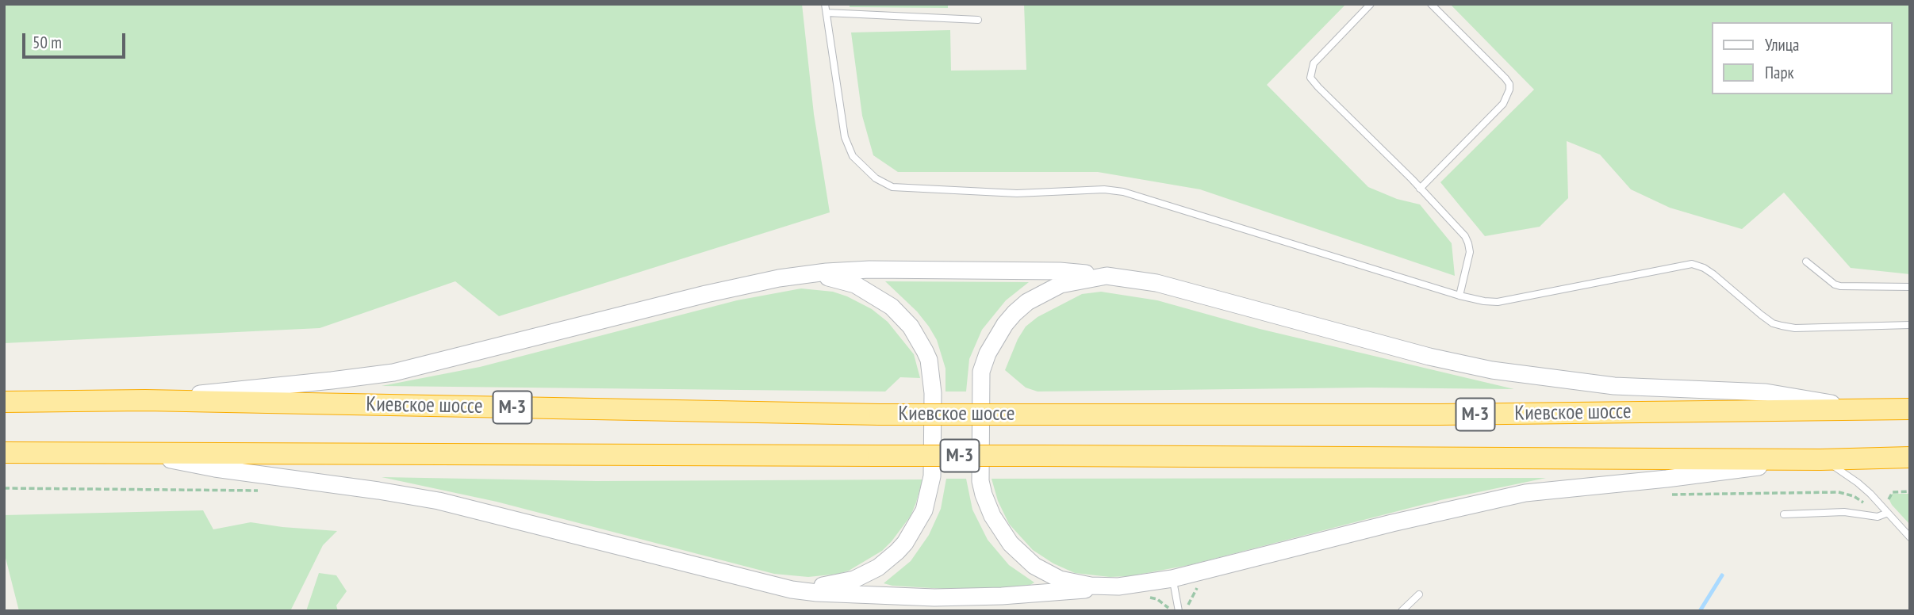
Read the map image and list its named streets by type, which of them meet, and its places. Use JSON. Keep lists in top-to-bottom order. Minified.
{"streets":{"highway":["Киевское шоссе","М-3"]},"legend":["Улица","Парк"],"scale_bar":"50 m"}
